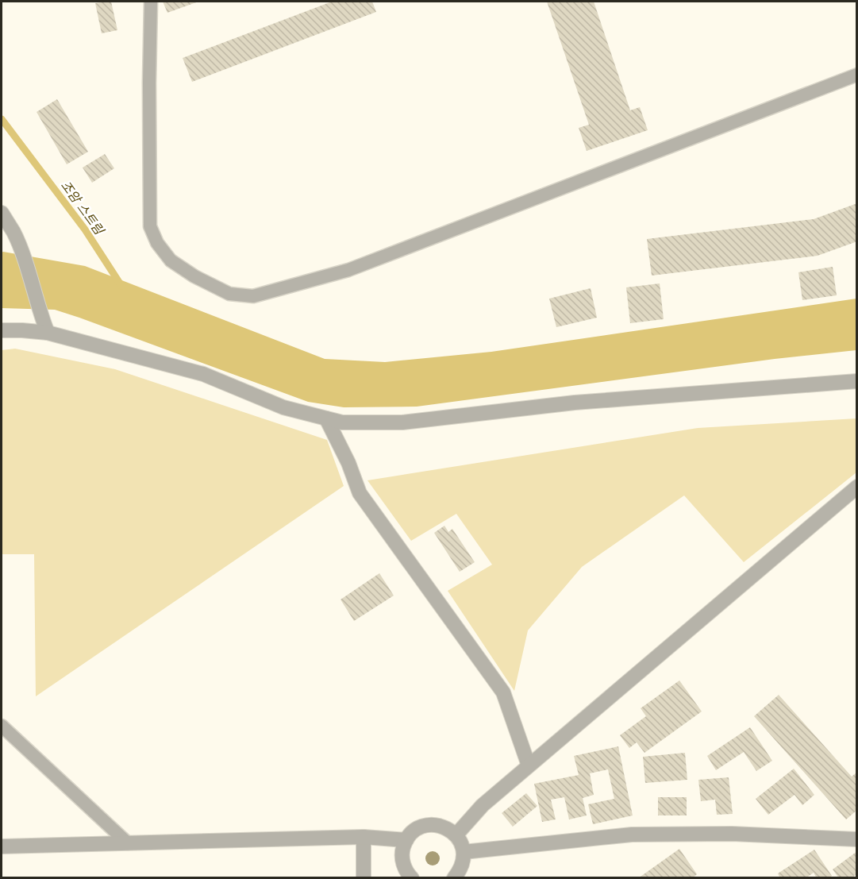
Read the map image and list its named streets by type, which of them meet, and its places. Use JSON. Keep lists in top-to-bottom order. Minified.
{"water":["조암 스트림"]}
